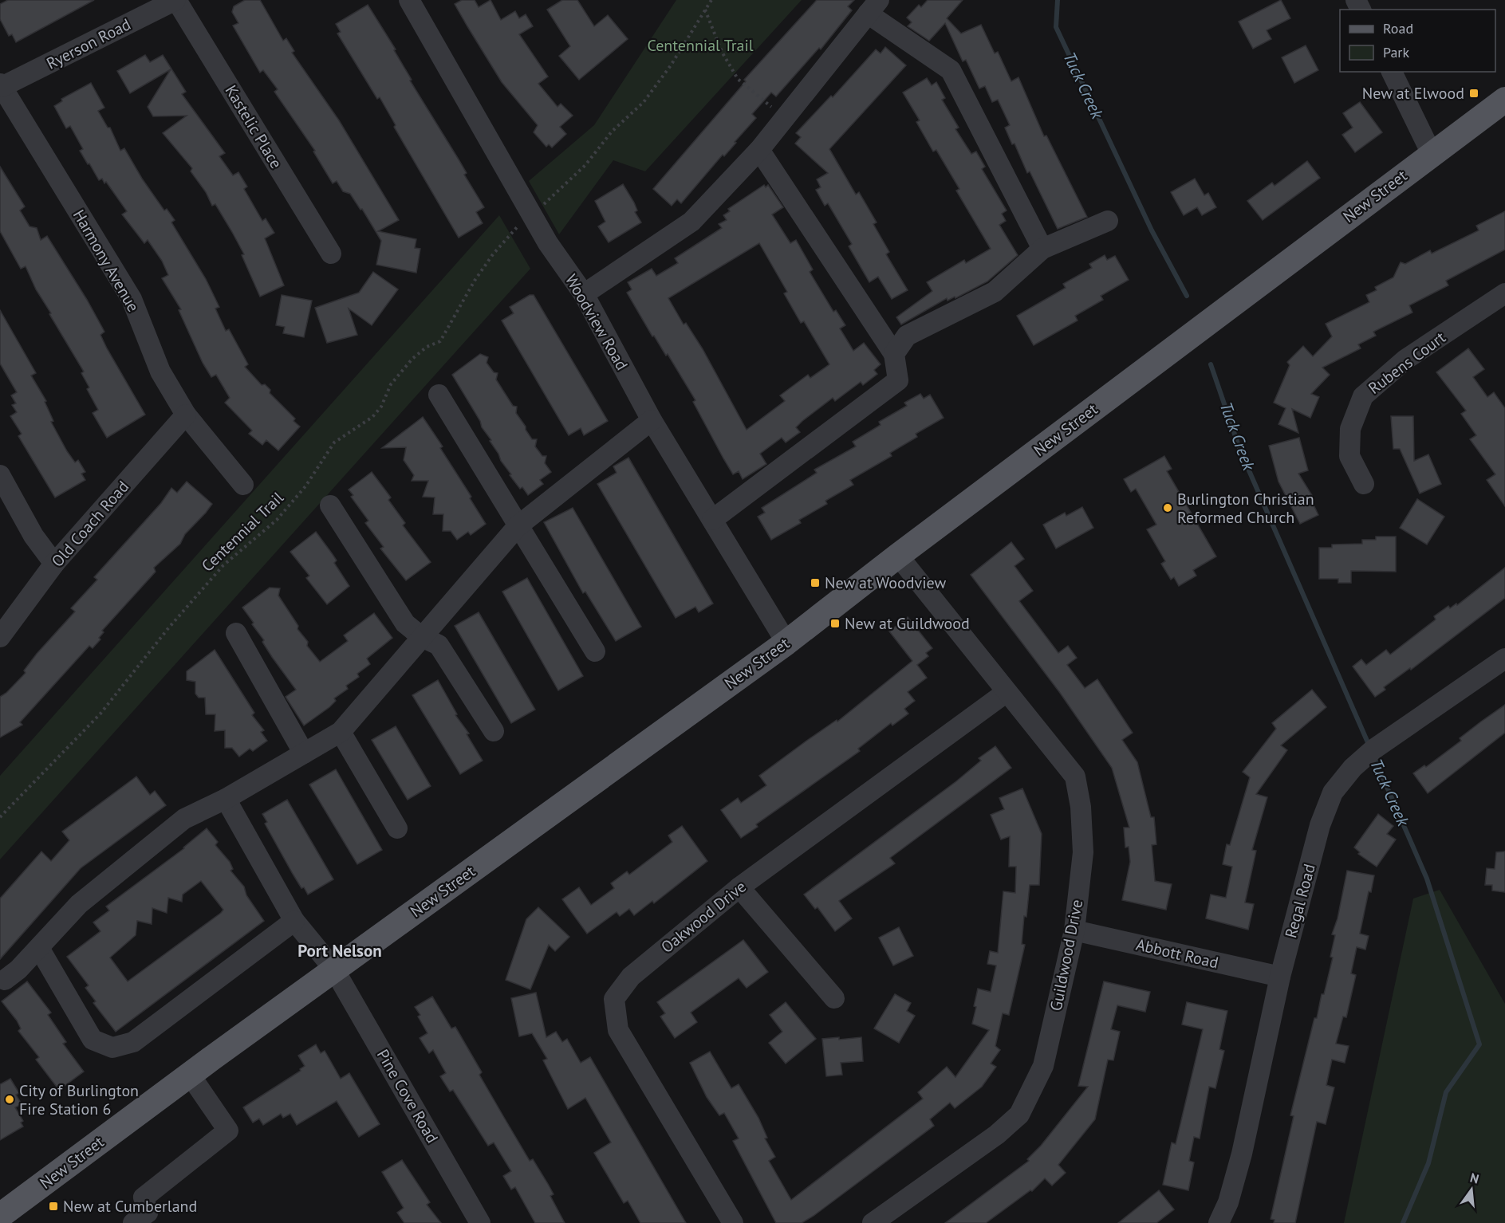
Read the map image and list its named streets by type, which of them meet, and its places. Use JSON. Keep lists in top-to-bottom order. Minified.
{"streets":{"main road":["New Street"],"street":["Ryerson Road","Kastelic Place","Harmony Avenue","Woodview Road","Rubens Court","Old Coach Road","Regal Road","Oakwood Drive","Abbott Road","Guildwood Drive","Pine Cove Road"],"path":["Centennial Trail"]},"crossings":[["Ryerson Road","Kastelic Place"],["Ryerson Road","Harmony Avenue"],["New Street","Woodview Road"],["New Street","Guildwood Drive"],["New Street","Pine Cove Road"],["Harmony Avenue","Old Coach Road"],["Woodview Road","Centennial Trail"],["Regal Road","Abbott Road"],["Oakwood Drive","Guildwood Drive"],["Abbott Road","Guildwood Drive"]],"districts":["Port Nelson"],"water":["Tuck Creek"],"parks":["Centennial Trail"],"places":{"transit":["New at Elwood","New at Woodview","New at Guildwood","New at Cumberland"],"other":["Burlington Christian Reformed Church","City of Burlington Fire Station 6"]},"legend":["Road","Park"],"north":"top"}
